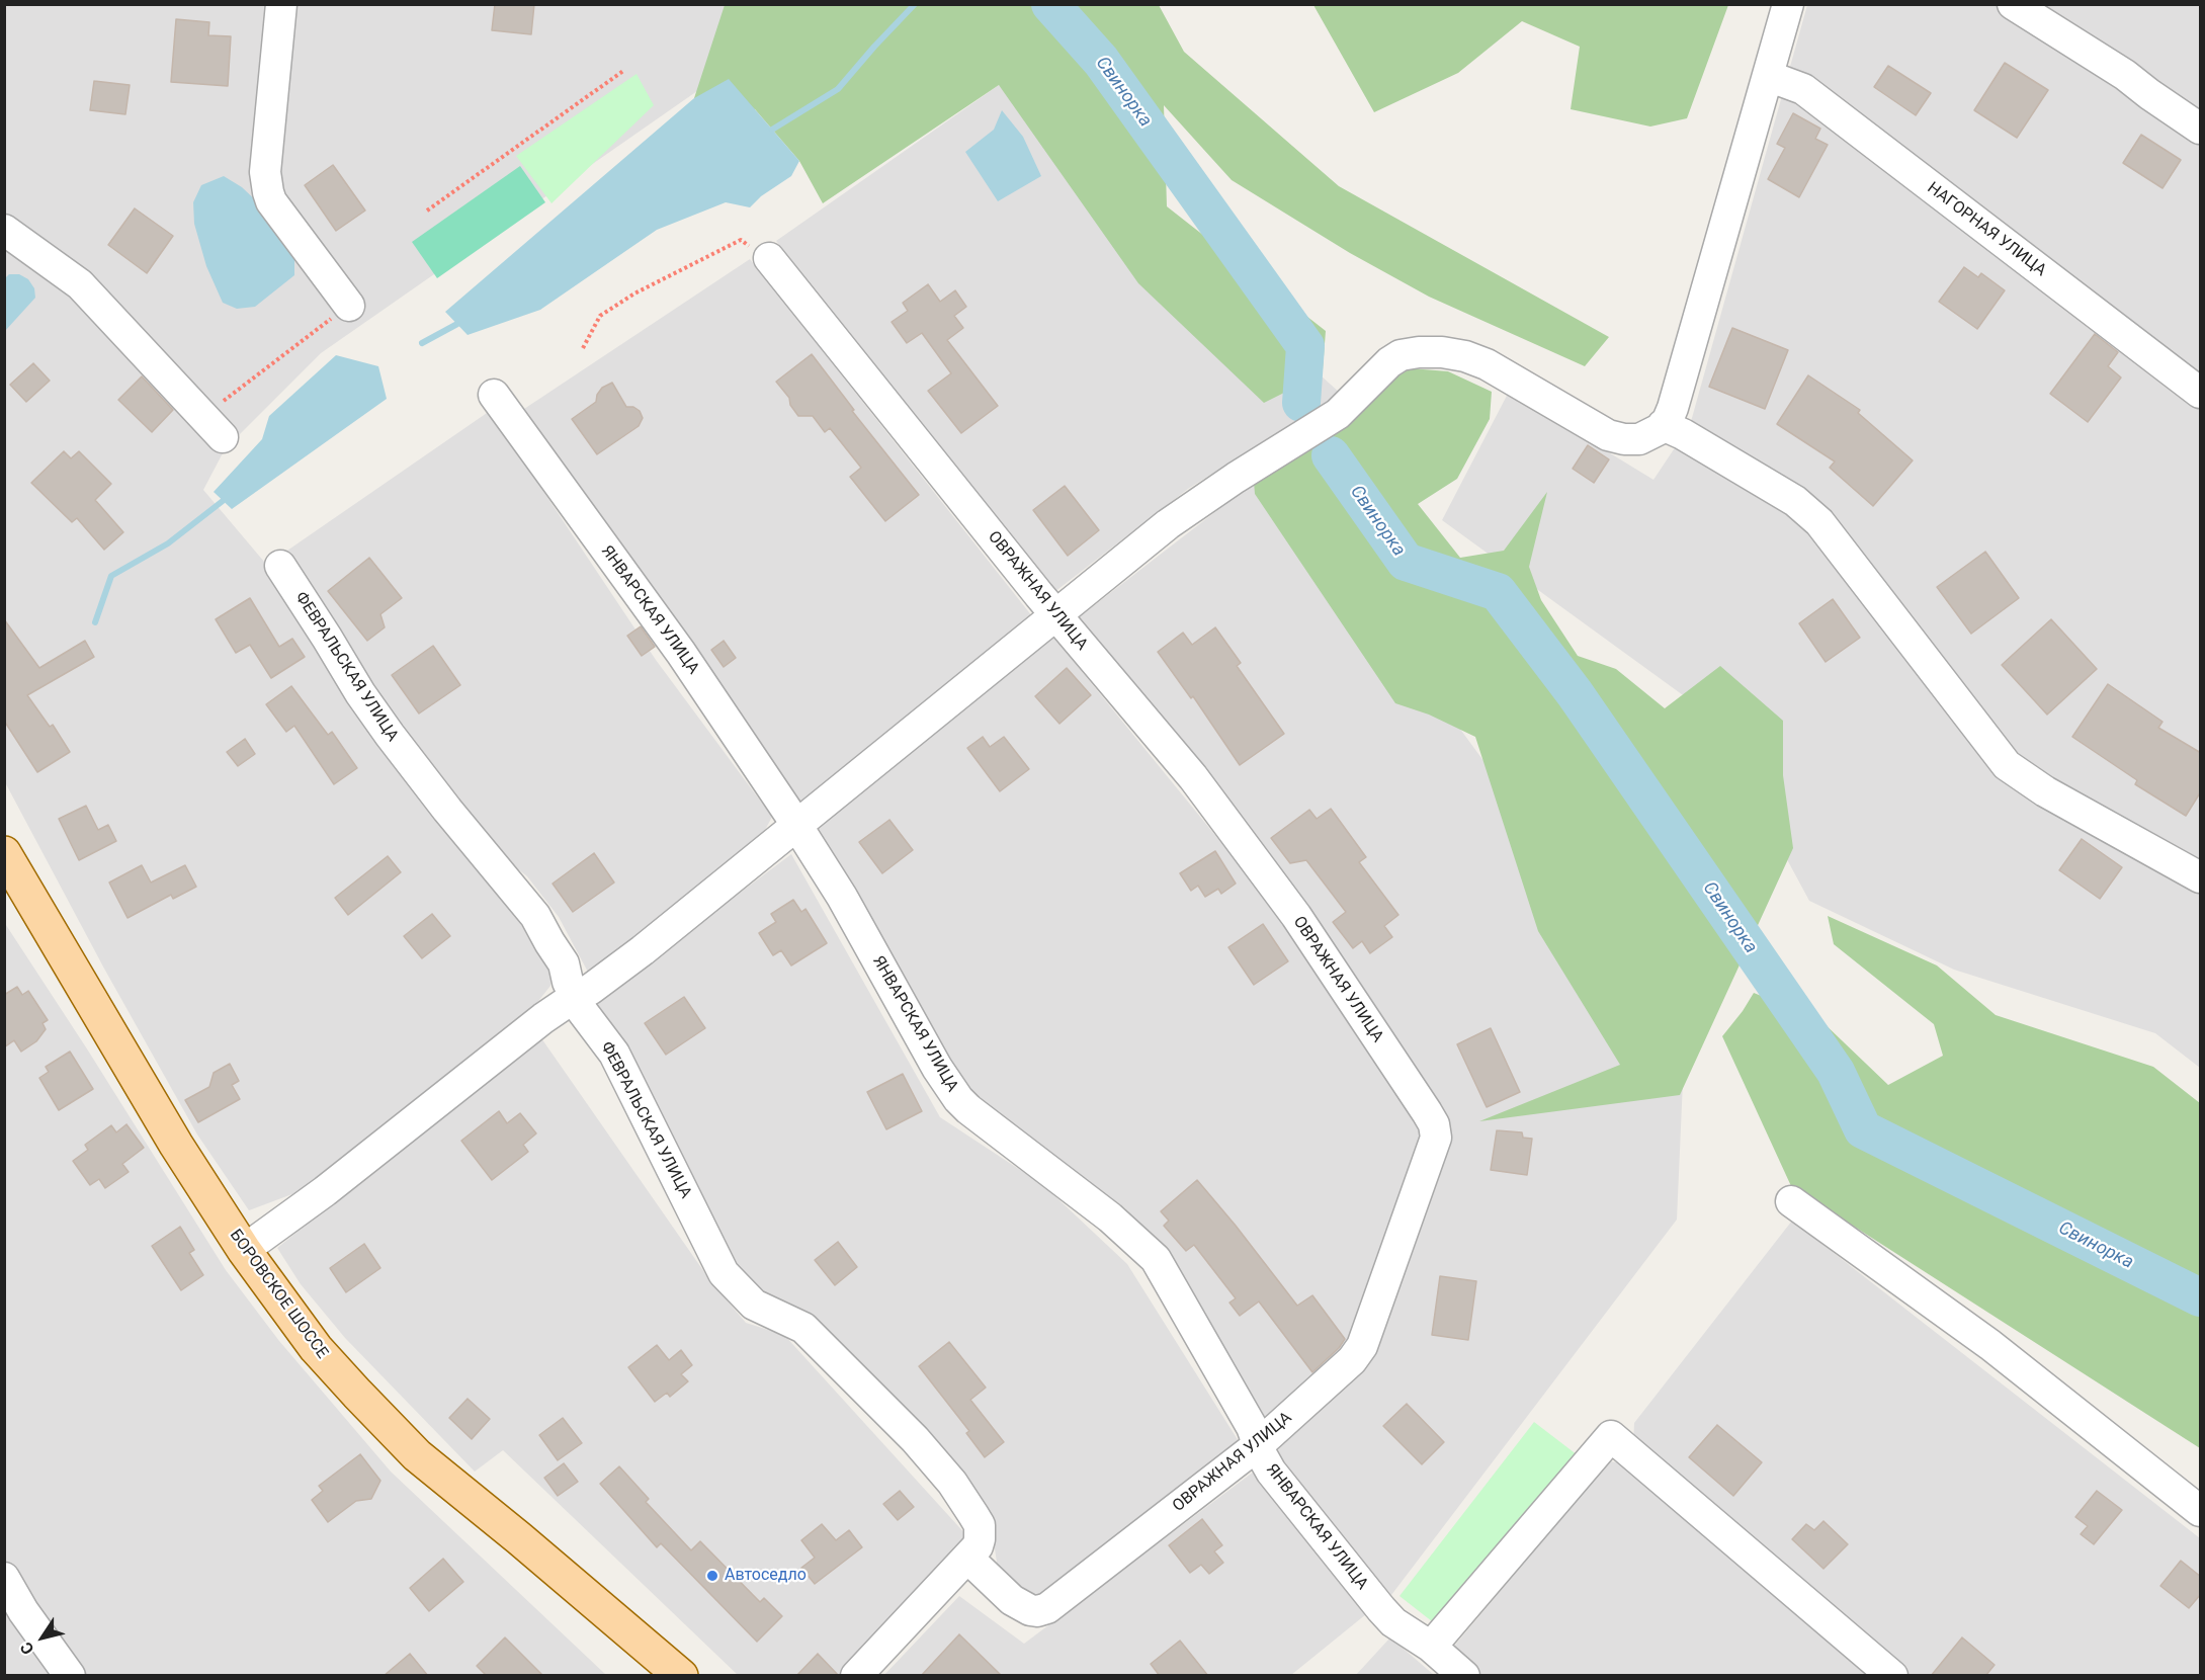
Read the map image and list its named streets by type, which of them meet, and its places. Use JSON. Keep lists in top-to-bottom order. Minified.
{"streets":{"main road":["БОРОВСКОЕ ШОССЕ"],"street":["НАГОРНАЯ УЛИЦА","ОВРАЖНАЯ УЛИЦА","ЯНВАРСКАЯ УЛИЦА","ФЕВРАЛЬСКАЯ УЛИЦА"]},"crossings":[["ОВРАЖНАЯ УЛИЦА","ЯНВАРСКАЯ УЛИЦА"],["ОВРАЖНАЯ УЛИЦА","ФЕВРАЛЬСКАЯ УЛИЦА"]],"water":["Свинорка"],"places":["Автоседло"],"north":"bottom left"}
